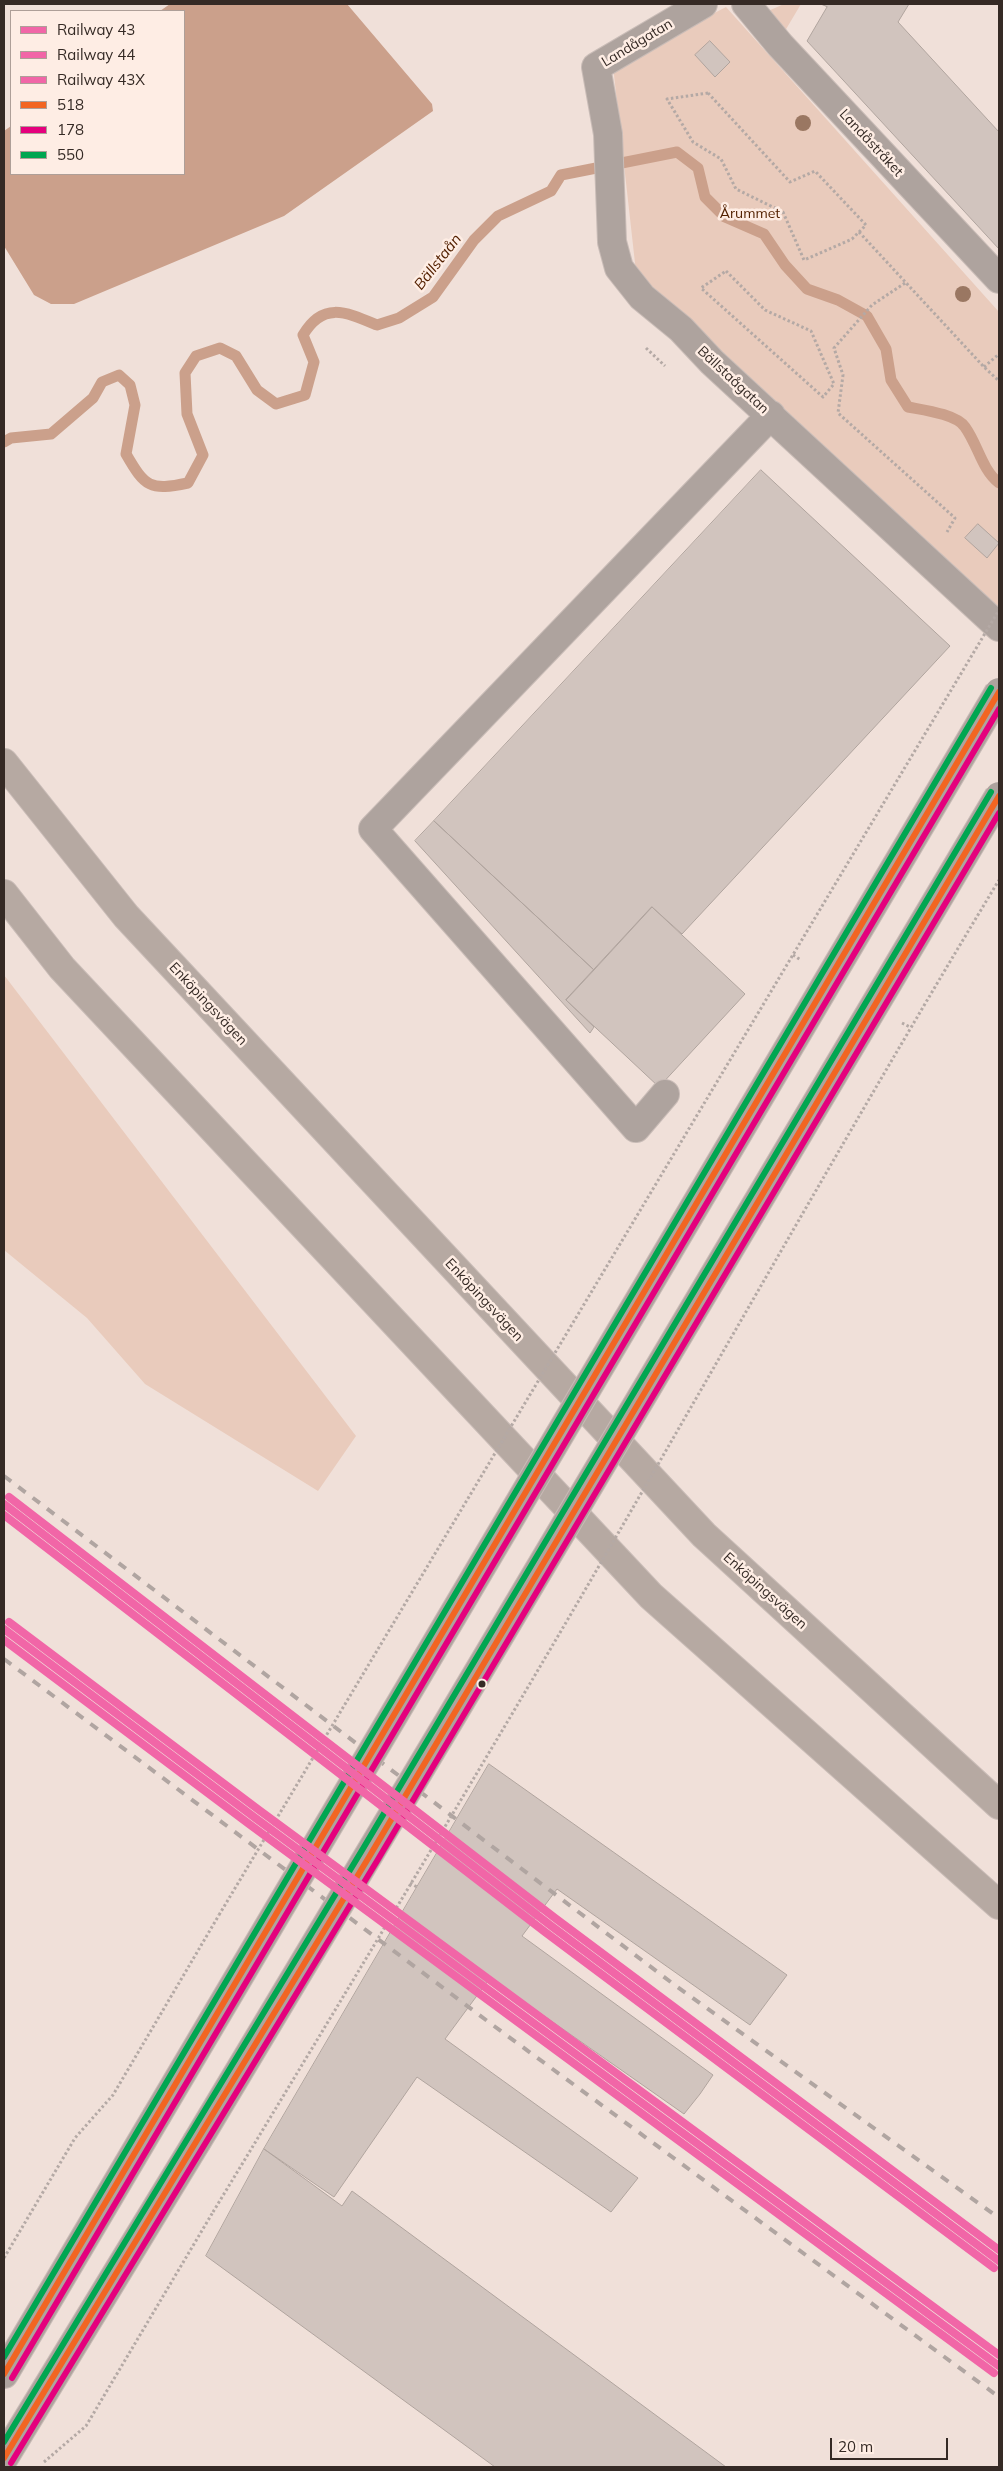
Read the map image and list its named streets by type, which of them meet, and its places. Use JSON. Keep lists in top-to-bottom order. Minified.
{"streets":{"highway":["Enköpingsvägen"],"street":["Landågatan","Landåstråket","Bällstaågatan"]},"crossings":[["Landågatan","Bällstaågatan"]],"water":["Bällstaån"],"parks":["Årummet"],"lines":["transit line 550","transit line 518","transit line 178","rail line 43X","rail line 43","rail line 44"],"legend":["Railway 43","Railway 44","Railway 43X","518","178","550"],"scale_bar":"20 m"}
